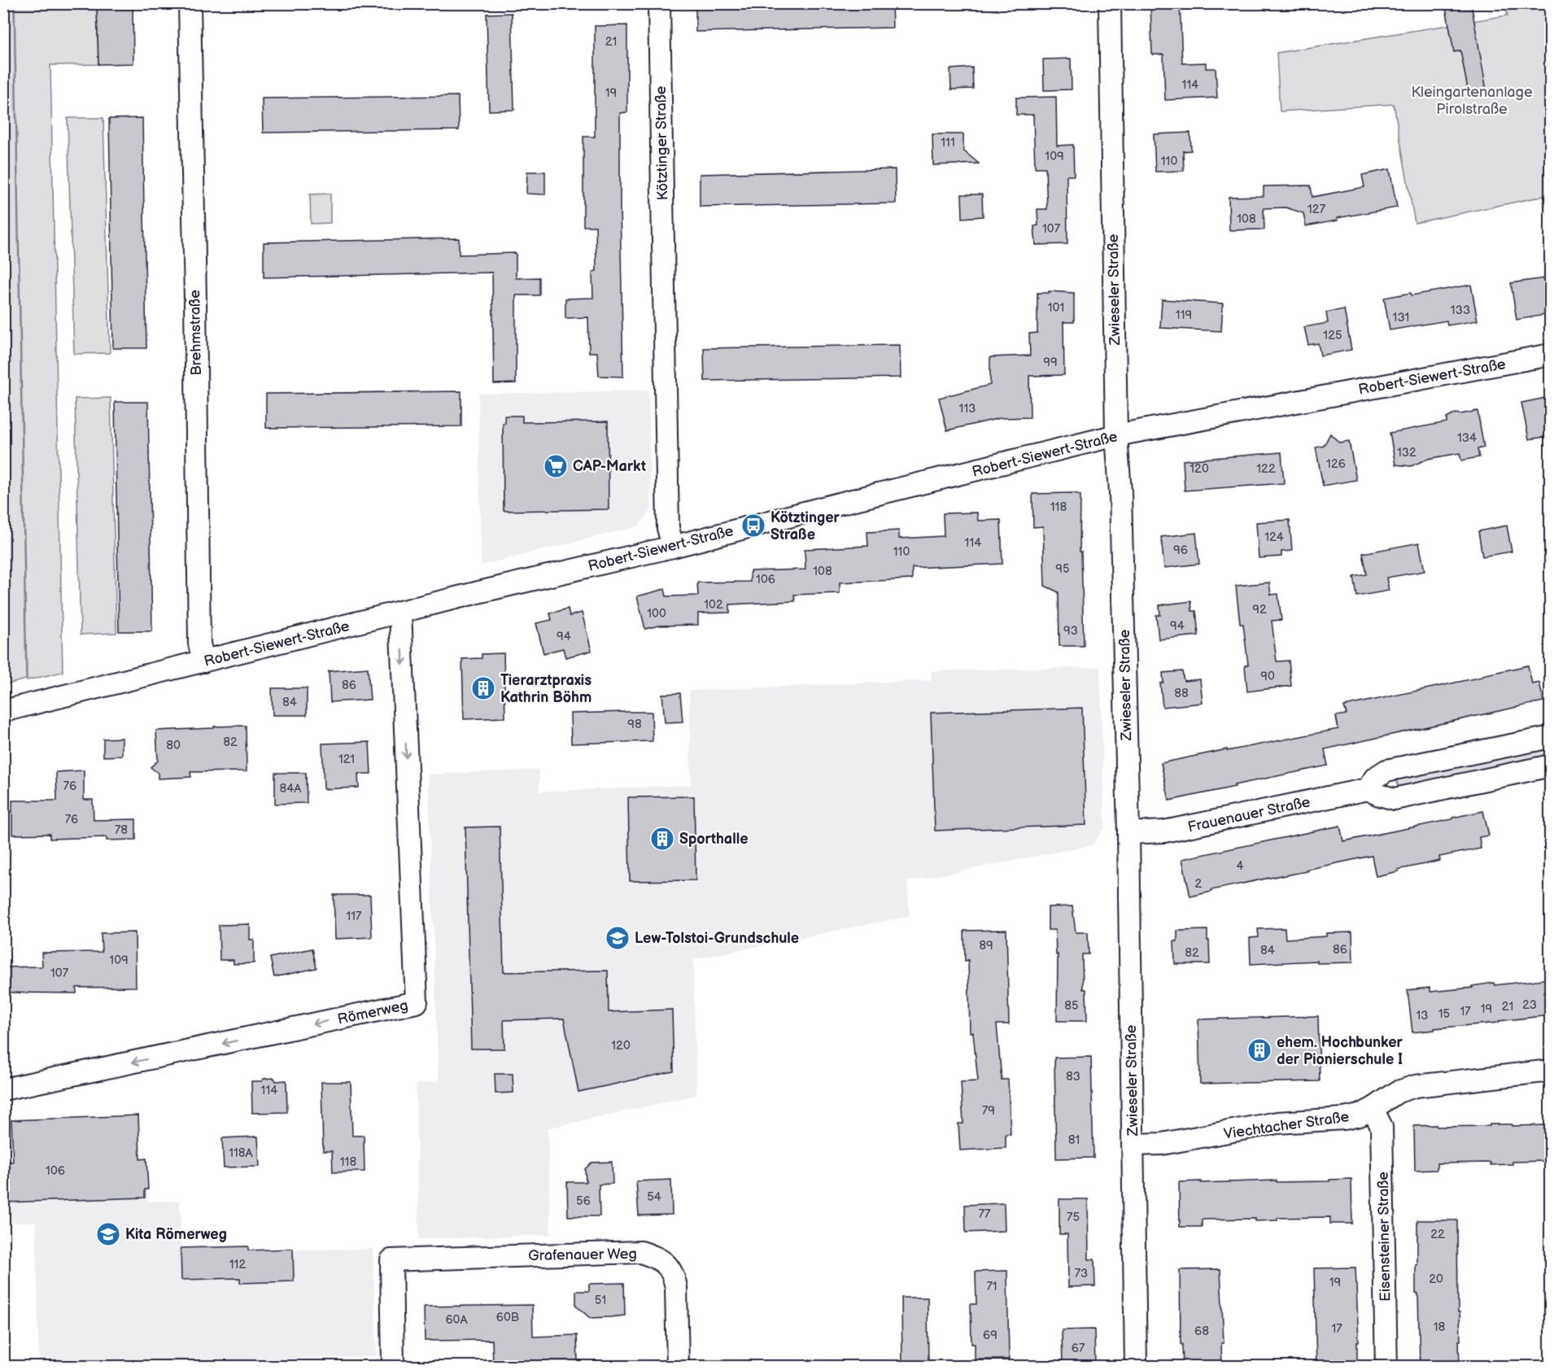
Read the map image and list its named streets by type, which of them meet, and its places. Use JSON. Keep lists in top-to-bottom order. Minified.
{"streets":{"street":["Kötztinger Straße","Zwieseler Straße","Brehmstraße","Robert-Siewert-Straße","Frauenauer Straße","Römerweg","Viechtacher Straße","Eisensteiner Straße","Grafenauer Weg"]},"crossings":[["Kötztinger Straße","Robert-Siewert-Straße"],["Zwieseler Straße","Robert-Siewert-Straße"],["Zwieseler Straße","Frauenauer Straße"],["Zwieseler Straße","Viechtacher Straße"],["Brehmstraße","Robert-Siewert-Straße"],["Robert-Siewert-Straße","Römerweg"],["Viechtacher Straße","Eisensteiner Straße"]],"parks":["Kleingartenanlage Pirolstraße"],"places":{"supermarket":["CAP-Markt"],"bus stop":["Kötztinger Straße"],"building":["Tierarztpraxis Kathrin Böhm","Sporthalle","ehem. Hochbunker der Pionierschule I"],"school or university":["Lew-Tolstoi-Grundschule","Kita Römerweg"]},"house_numbers":["21","114","19","111","109","110","127","108","107","101","133","119","131","125","99","113","134","132","126","120","122","118","124","114","96","110","95","108","106","102","92","100","94","93","94","90","86","88","84","98","82","80","121","76","84A","76","78","4","2","117","89","86","84","82","109","107","23","85","21","19","17","15","13","120","83","114","79","81","118A","118","106","54","56","77","75","22","112","73","20","19","71","51","60B","60A","18","17","68","69","67"]}
